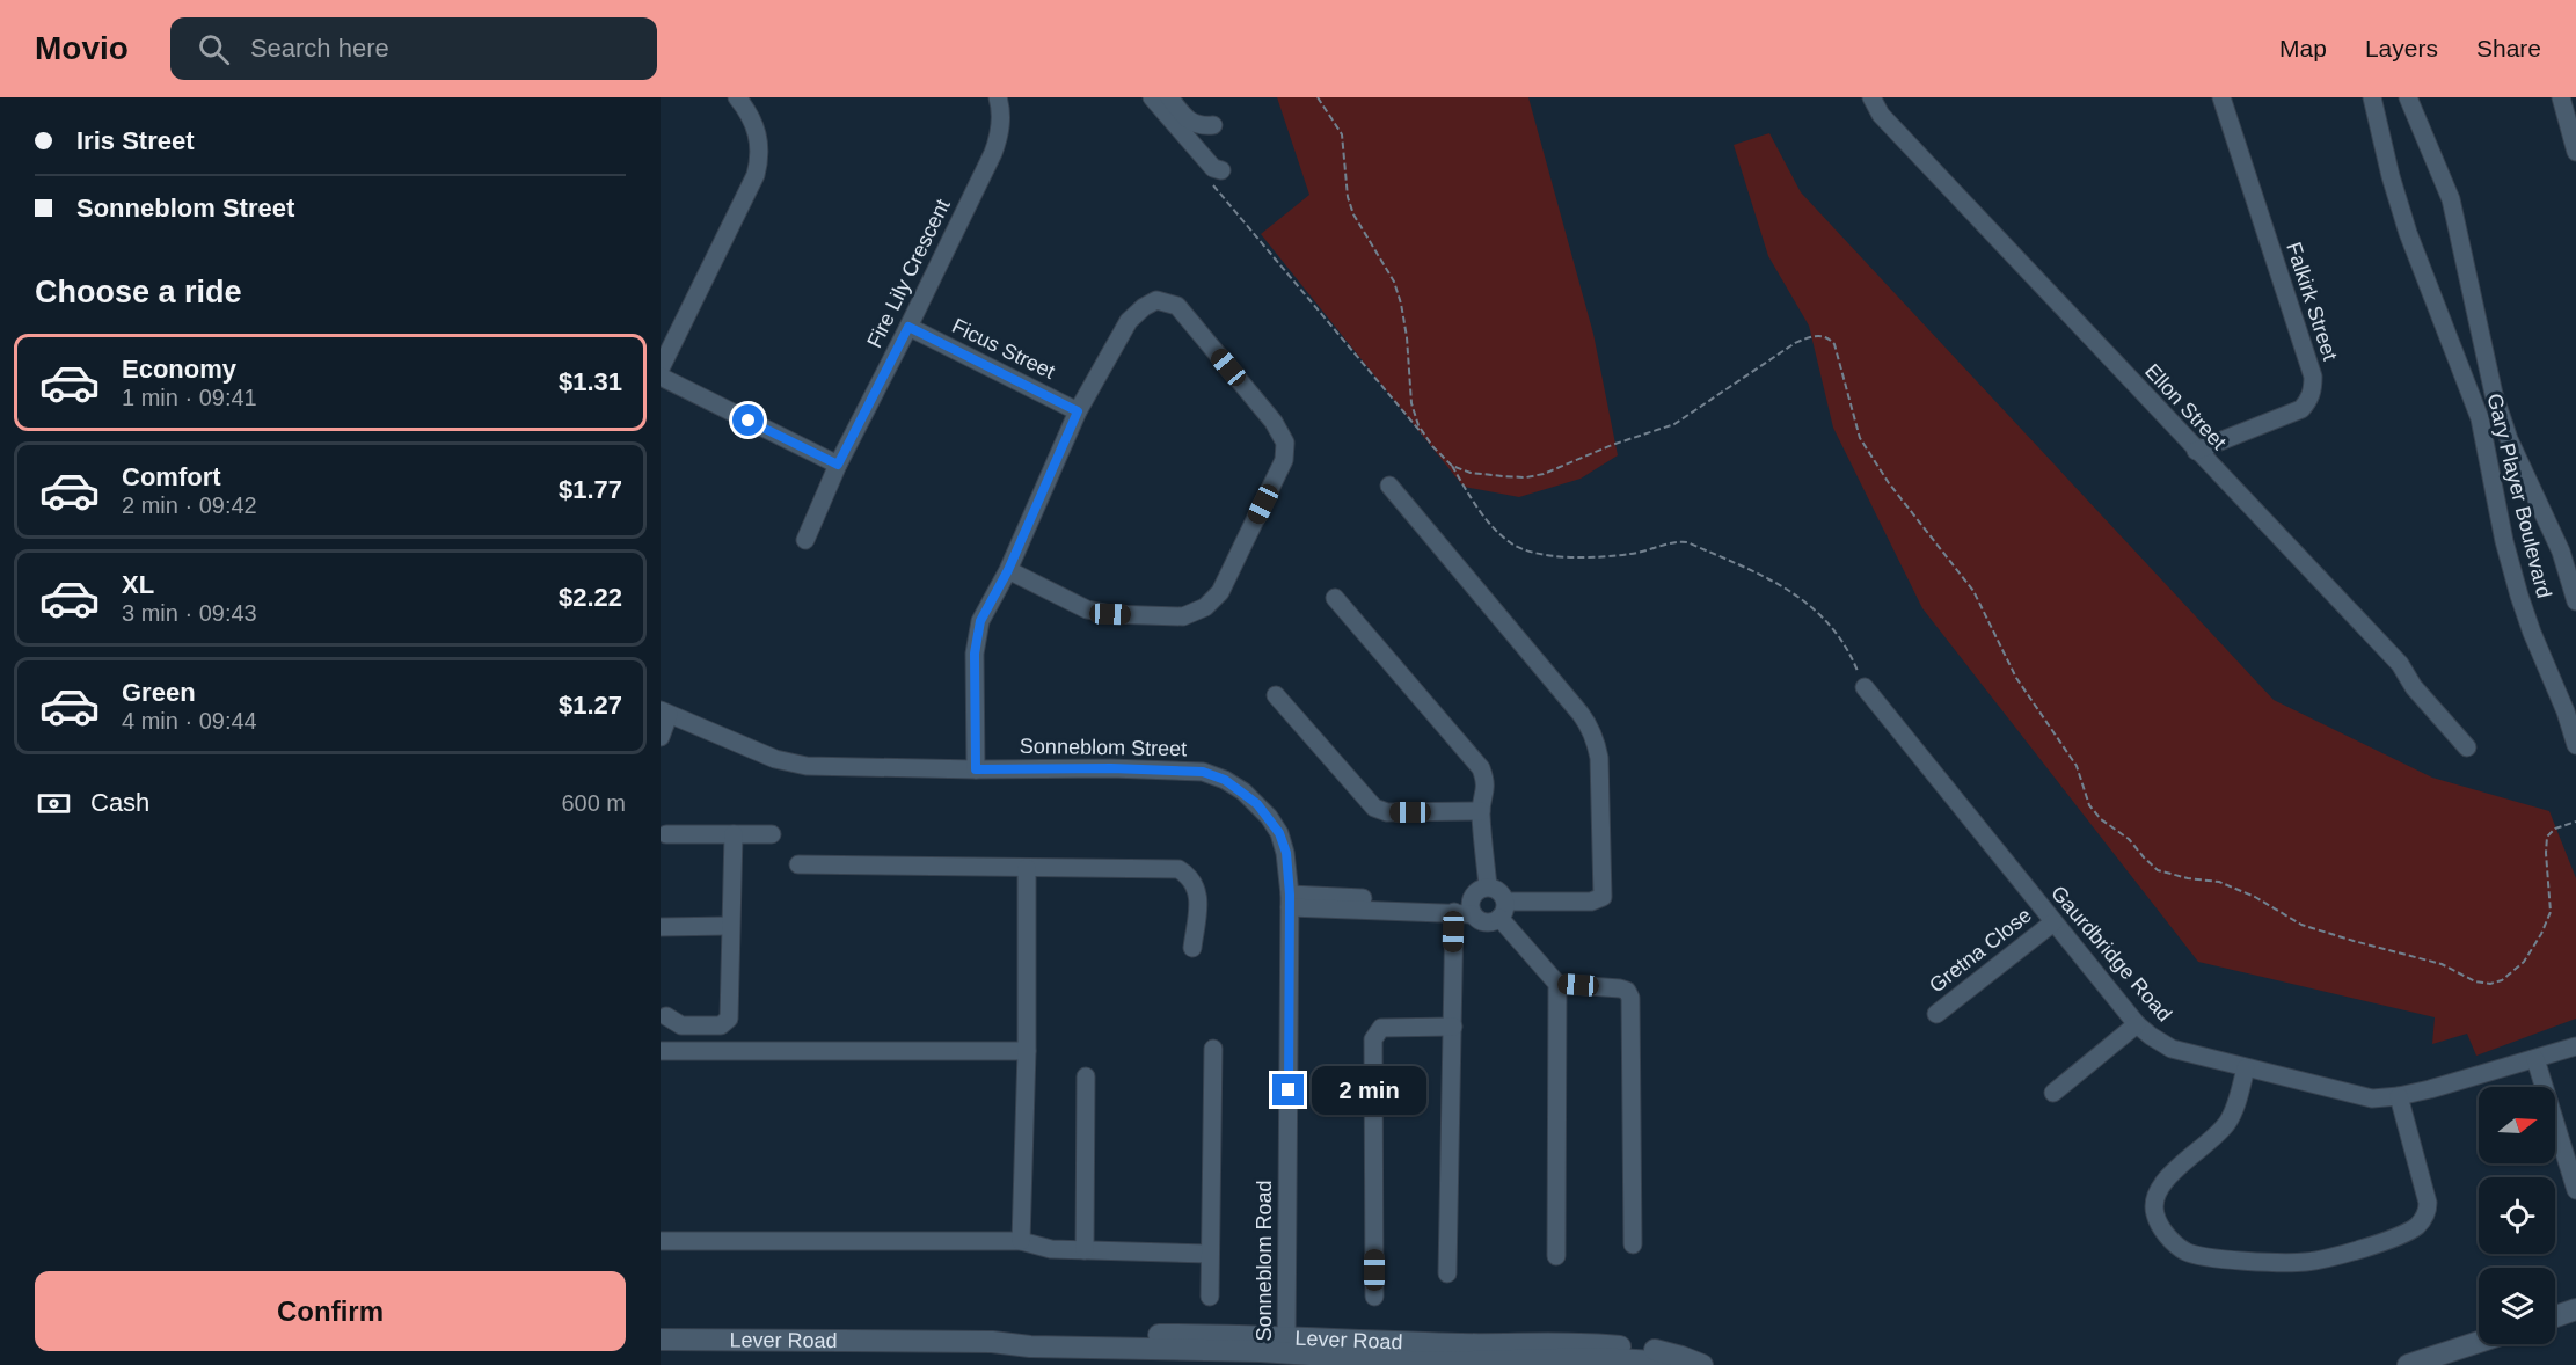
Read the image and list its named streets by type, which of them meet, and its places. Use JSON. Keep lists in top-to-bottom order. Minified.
{"streets":{"main road":["Lever Road"],"street":["Fire Lily Crescent","Falkirk Street","Ficus Street","Ellon Street","Gary Player Boulevard","Sonneblom Street","Gretna Close","Gaurdbridge Road","Sonneblom Road"]},"crossings":[["Fire Lily Crescent","Ficus Street"],["Falkirk Street","Ellon Street"],["Sonneblom Street","Sonneblom Road"],["Gretna Close","Gaurdbridge Road"],["Sonneblom Road","Lever Road"]],"north":"right","page":{"header":"Movio","search":"Search here","nav":["Map","Layers","Share"],"banner":["Iris Street","Sonneblom Street"],"heading":"Choose a ride","list":[{"name":"Economy","note":"1 min · 09:41","value":"$1.31"},{"name":"Comfort","note":"2 min · 09:42","value":"$1.77"},{"name":"XL","note":"3 min · 09:43","value":"$2.22"},{"name":"Green","note":"4 min · 09:44","value":"$1.27"}],"pay":["Cash","600 m"],"bubble":"2 min","buttons":"Confirm"}}
